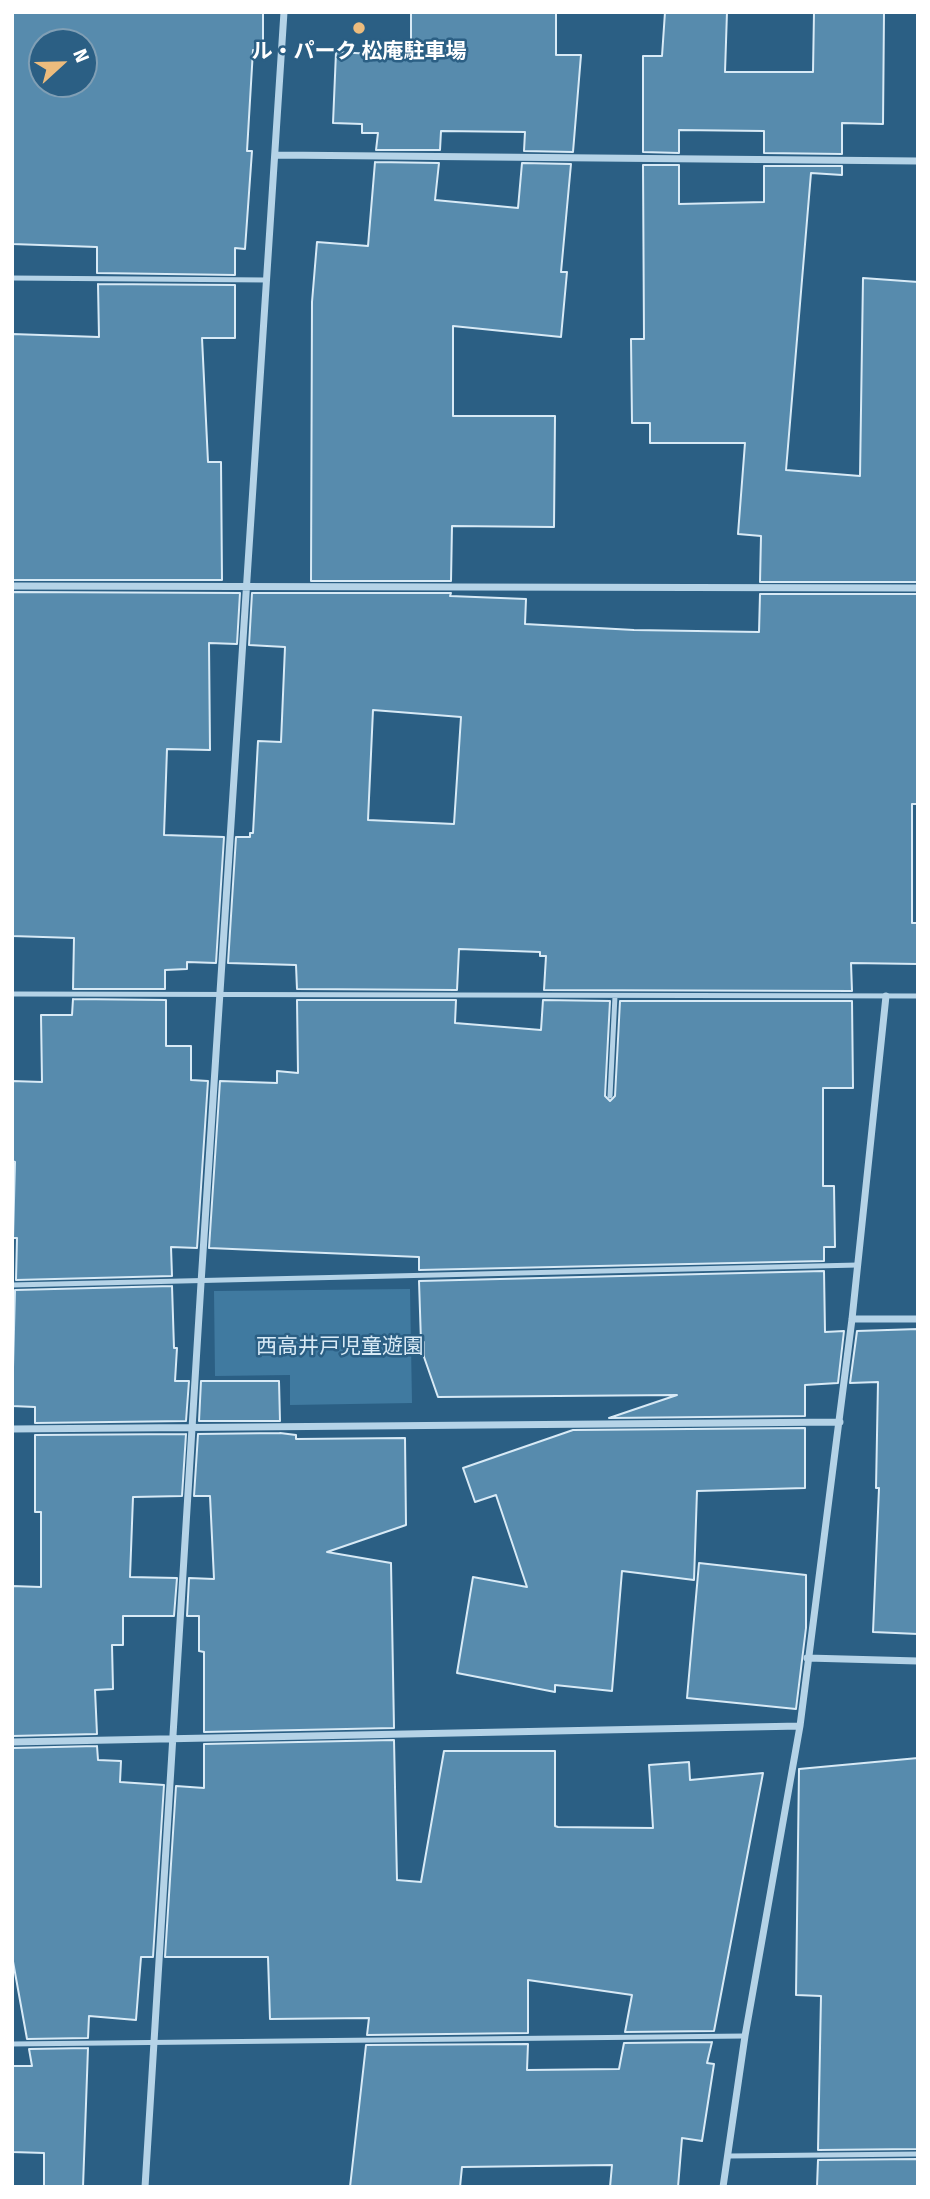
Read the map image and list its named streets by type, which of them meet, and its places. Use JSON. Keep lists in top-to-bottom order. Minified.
{"parks":["西高井戸児童遊園"],"places":["ル・パーク 松庵駐車場"],"north":"right"}
